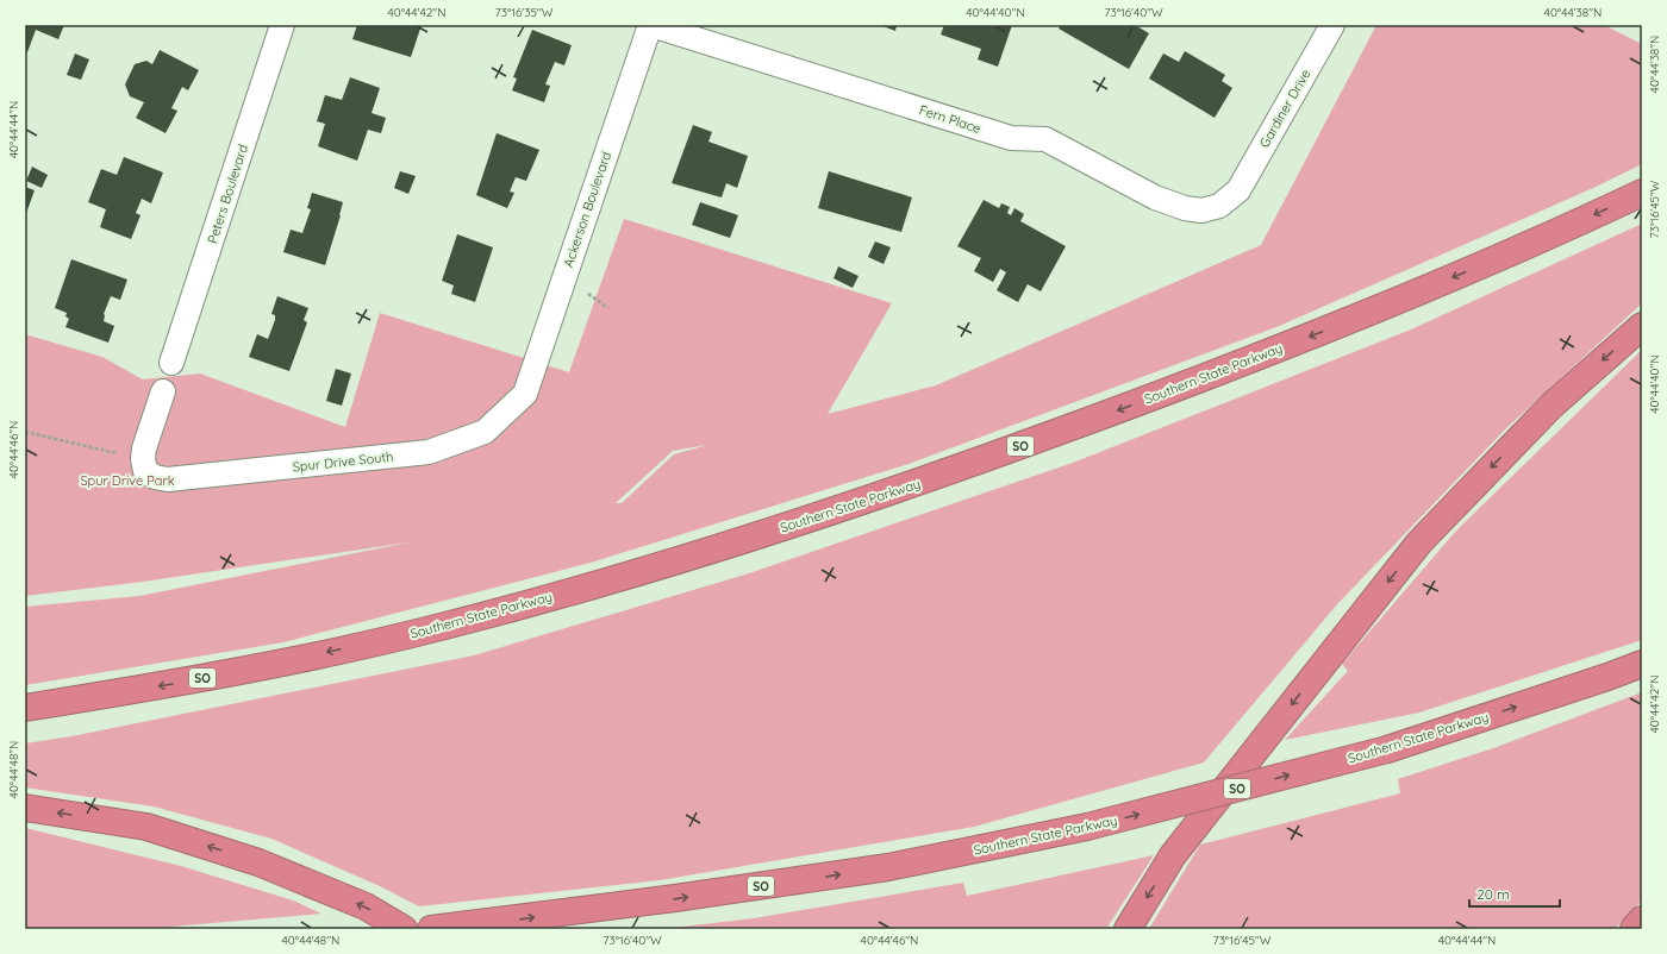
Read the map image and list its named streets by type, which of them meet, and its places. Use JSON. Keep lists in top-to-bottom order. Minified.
{"streets":{"highway":["Southern State Parkway","SO"],"street":["Gardiner Drive","Fern Place","Peters Boulevard","Ackerson Boulevard","Spur Drive South"]},"crossings":[["Gardiner Drive","Fern Place"],["Fern Place","Ackerson Boulevard"],["Ackerson Boulevard","Spur Drive South"]],"parks":["Spur Drive Park"],"scale_bar":"20 m","coordinates":["40°44'42\"N","73°16'35\"W","40°44'40\"N","73°16'40\"W","40°44'38\"N","40°44'44\"N","73°16'45\"W","40°44'46\"N","40°44'48\"N"]}
